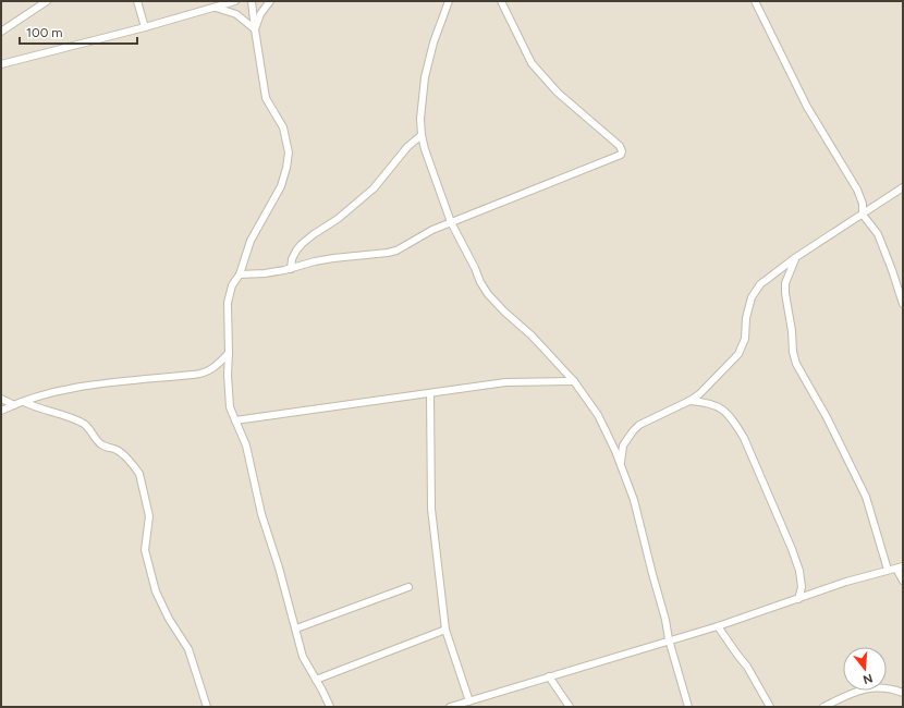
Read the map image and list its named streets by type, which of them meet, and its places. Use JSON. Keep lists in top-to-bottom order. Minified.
{"scale_bar":"100 m","north":"bottom"}
